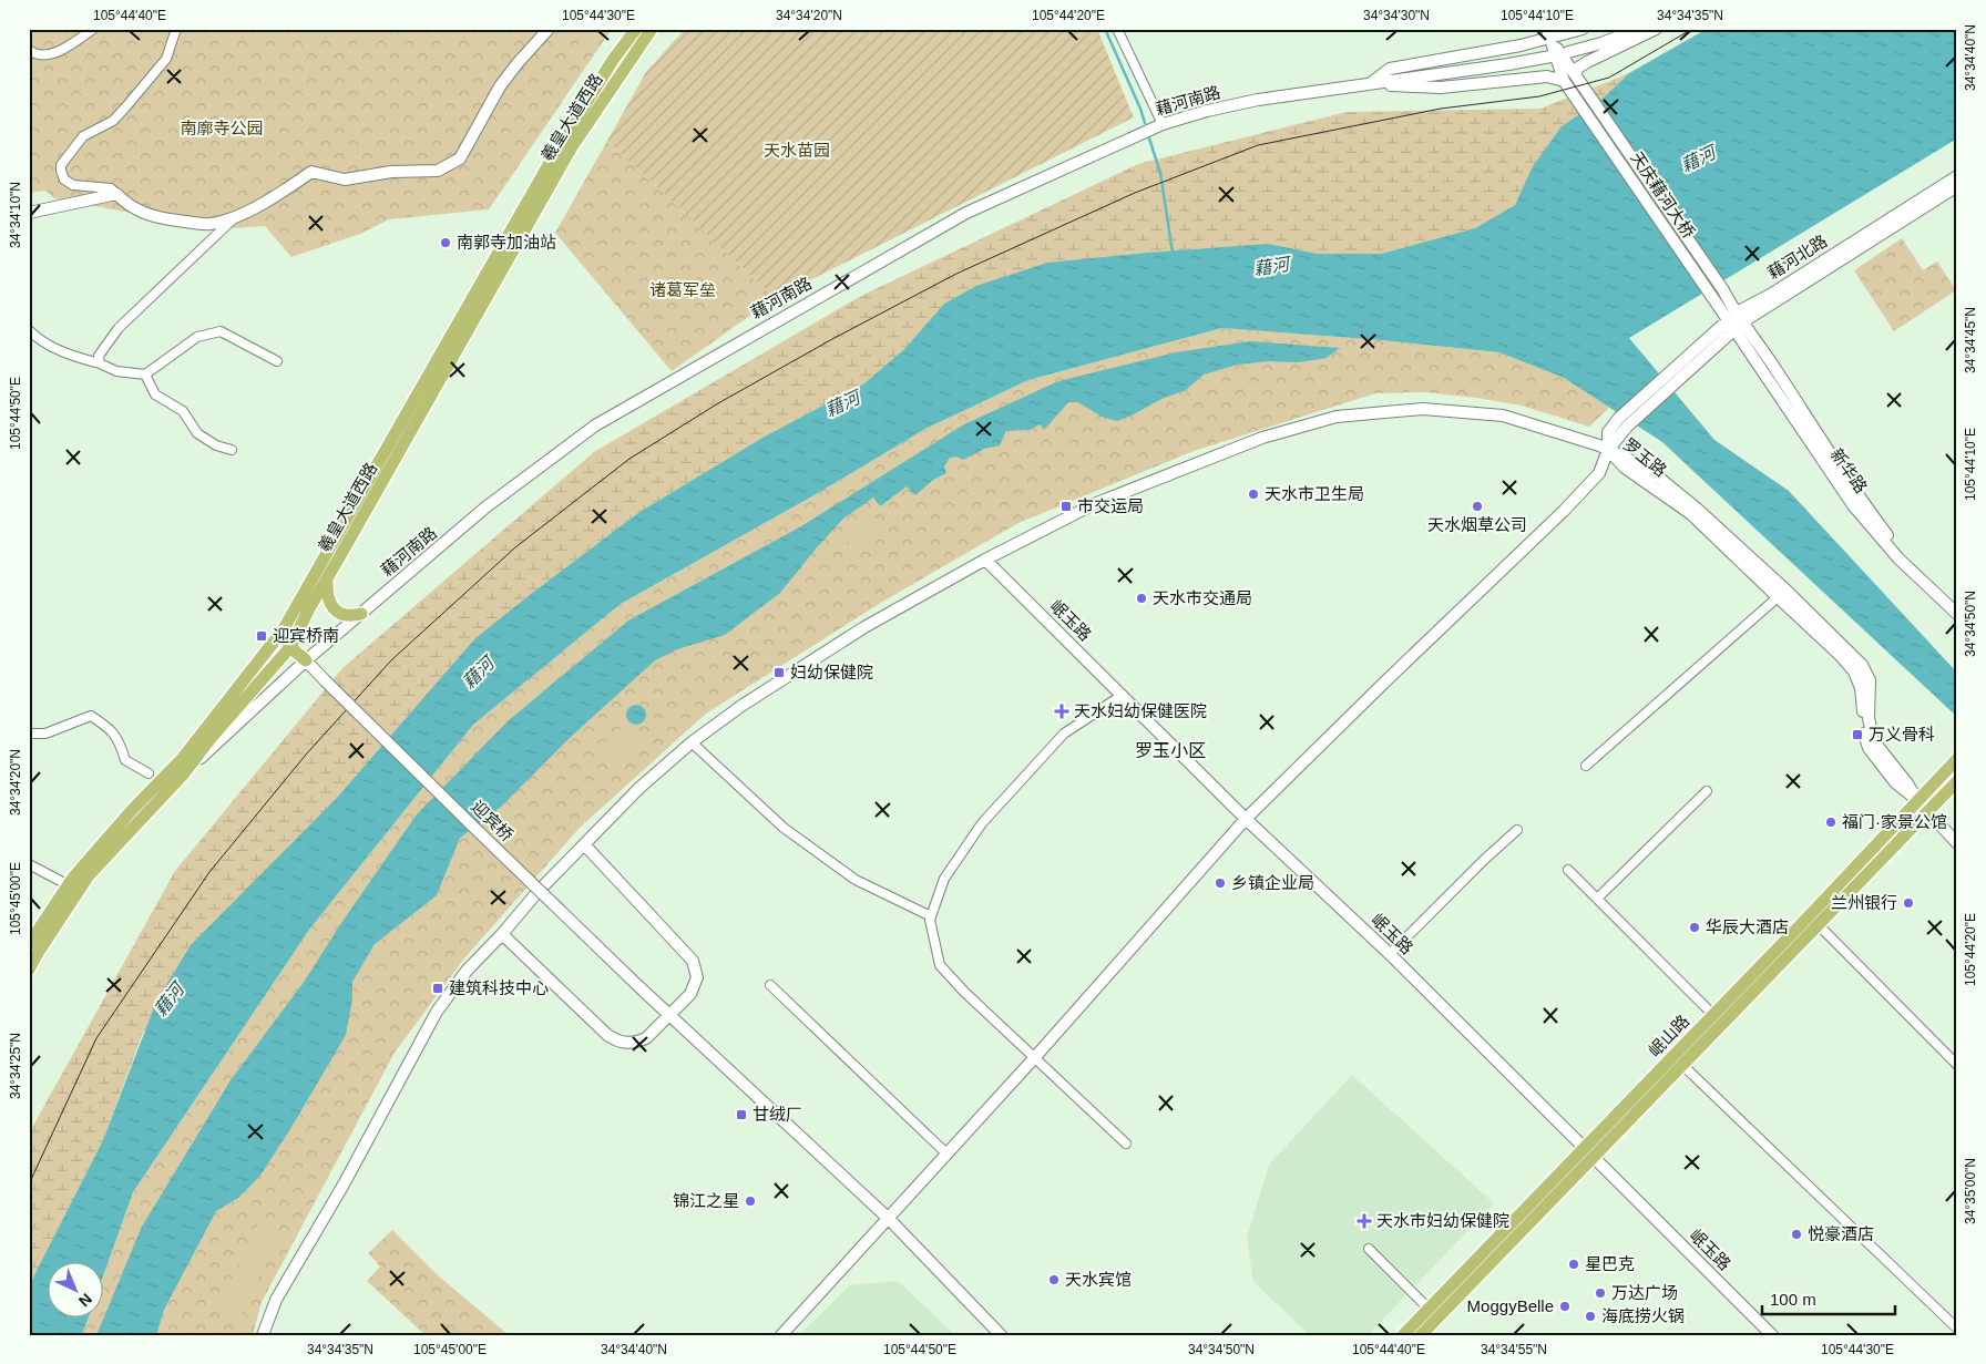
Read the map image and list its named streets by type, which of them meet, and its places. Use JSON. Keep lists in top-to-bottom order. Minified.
{"streets":{"main road":["藉河南路","羲皇大道西路","天庆藉河大桥","藉河北路","罗玉路","新华路","岷玉路","迎宾桥","岷山路"]},"crossings":[["藉河南路","羲皇大道西路"],["藉河南路","天庆藉河大桥"],["藉河南路","迎宾桥"],["天庆藉河大桥","藉河北路"],["天庆藉河大桥","新华路"],["藉河北路","罗玉路"],["藉河北路","新华路"],["藉河北路","岷玉路"],["藉河北路","迎宾桥"],["罗玉路","岷山路"],["岷玉路","岷山路"]],"districts":["罗玉小区"],"water":["藉河"],"parks":["南廓寺公园","天水苗园","诸葛军垒"],"places":{"other":["南郭寺加油站","天水市卫生局","天水烟草公司","天水市交通局","福门·家景公馆","乡镇企业局","兰州银行","华辰大酒店","锦江之星","悦豪酒店","星巴克","天水宾馆","万达广场","MoggyBelle","海底捞火锅"],"transit":["市交运局","迎宾桥南","妇幼保健院","万义骨科","建筑科技中心","甘绒厂"],"health":["天水妇幼保健医院","天水市妇幼保健院"]},"scale_bar":"100 m","north":"bottom right","coordinates":["105°44'40\"E","105°44'30\"E","34°34'20\"N","105°44'20\"E","34°34'30\"N","105°44'10\"E","34°34'35\"N","34°34'40\"N","34°34'10\"N","34°34'45\"N","105°44'50\"E","34°34'50\"N","105°45'00\"E","34°34'25\"N","34°35'00\"N","34°34'55\"N"]}
